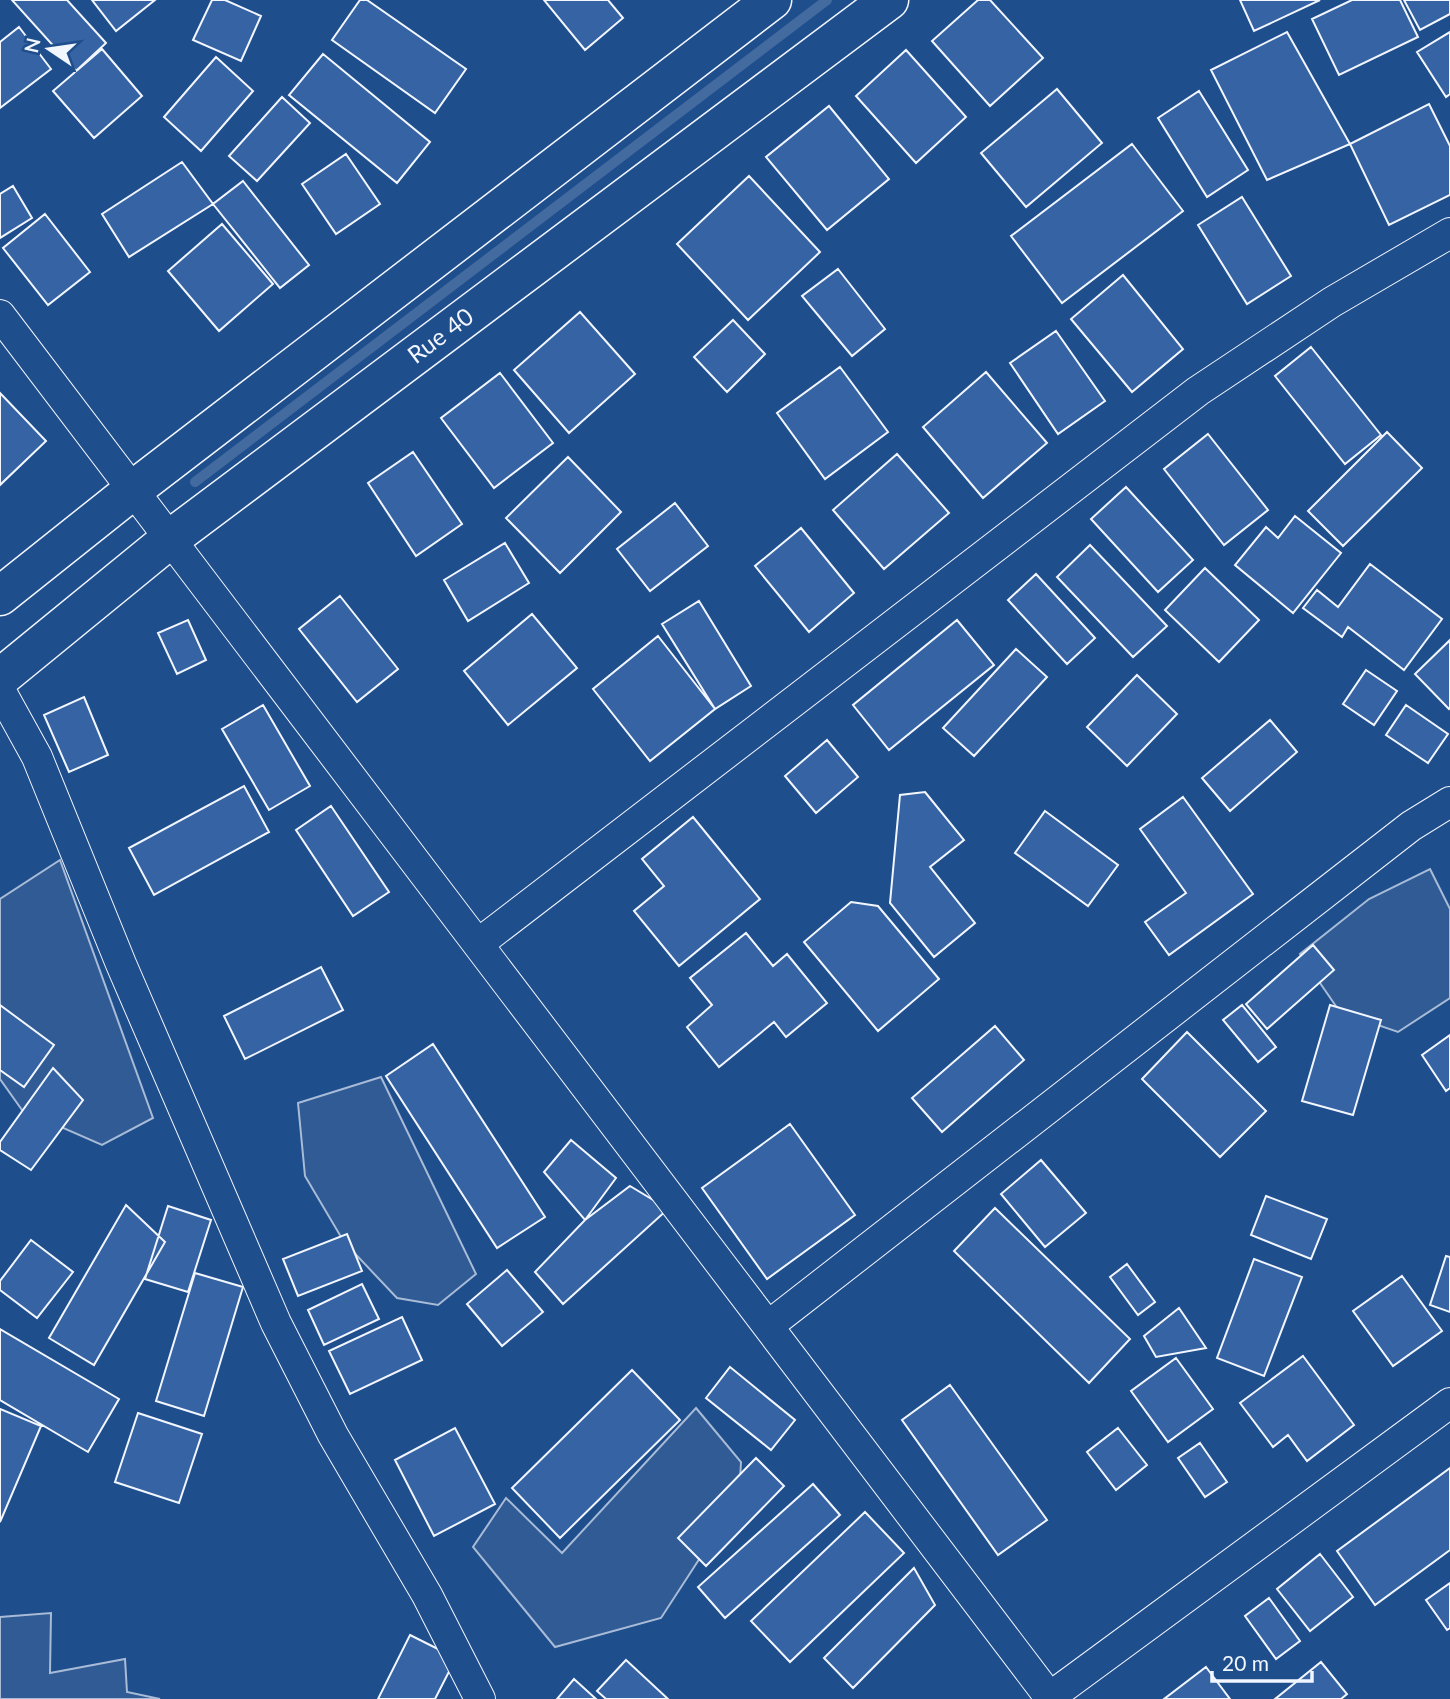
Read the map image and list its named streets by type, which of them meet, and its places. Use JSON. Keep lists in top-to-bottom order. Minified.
{"streets":{"main road":["Rue 40"]},"scale_bar":"20 m","north":"left"}
